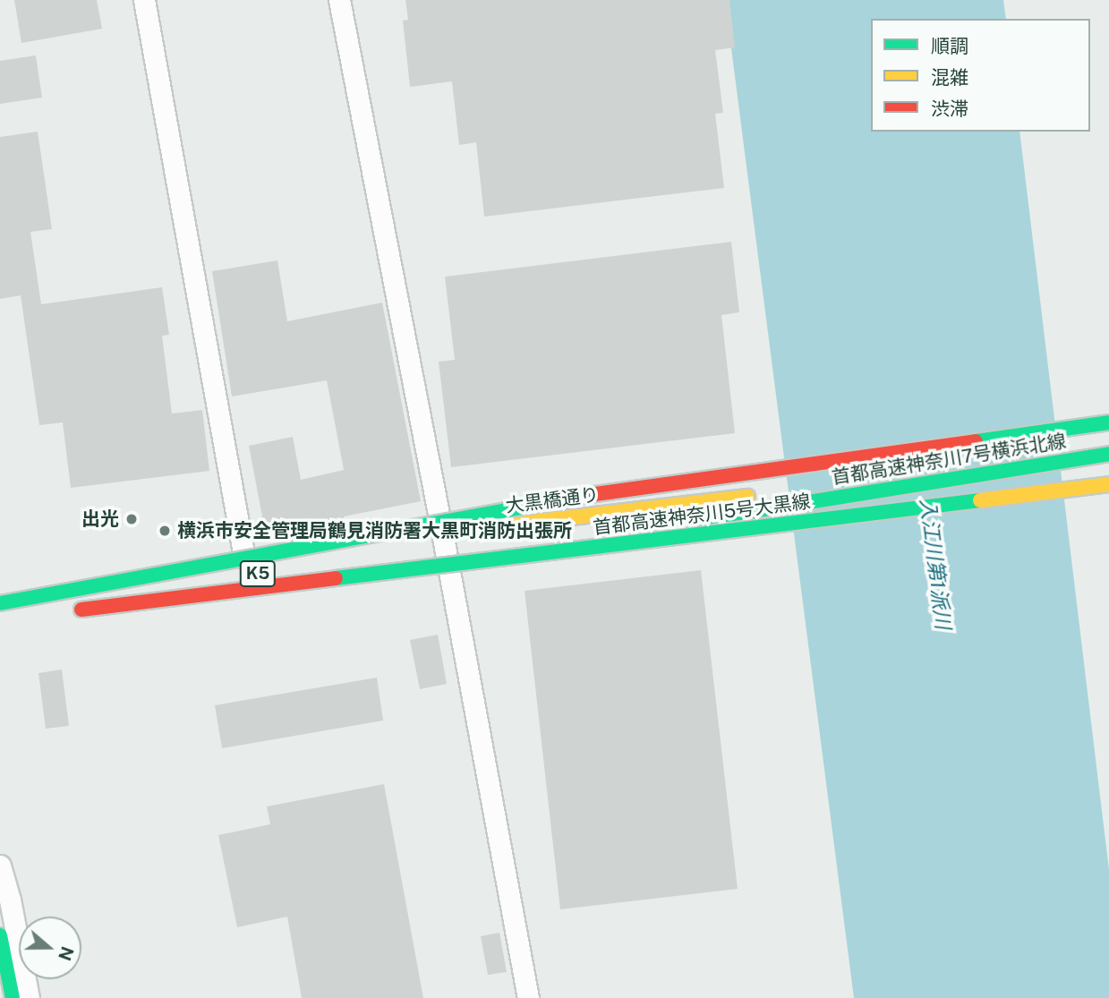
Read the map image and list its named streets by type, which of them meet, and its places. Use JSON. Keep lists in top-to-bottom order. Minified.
{"streets":{"main road":["首都高速神奈川7号横浜北線","大黒橋通り","首都高速神奈川5号大黒線","K5"]},"crossings":[["首都高速神奈川7号横浜北線","首都高速神奈川5号大黒線"],["首都高速神奈川7号横浜北線","K5"],["首都高速神奈川5号大黒線","K5"]],"water":["入江川第1派川"],"places":["出光","横浜市安全管理局鶴見消防署大黒町消防出張所"],"legend":["順調","混雑","渋滞"],"north":"right"}
